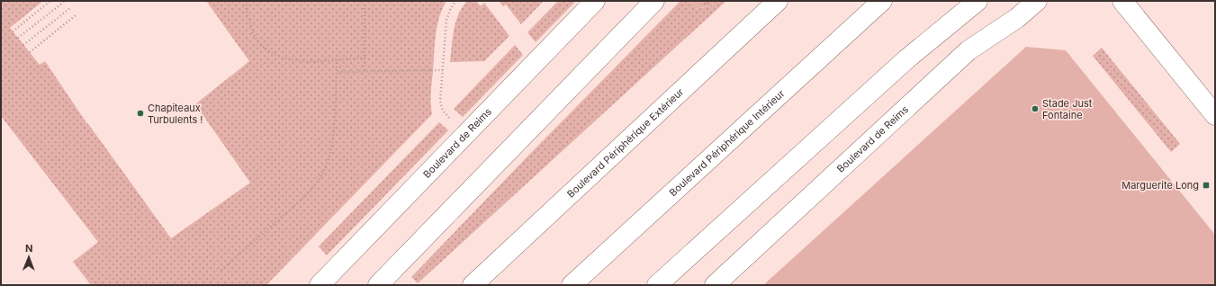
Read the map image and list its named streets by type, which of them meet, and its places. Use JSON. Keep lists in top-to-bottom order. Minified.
{"streets":{"main road":["Boulevard de Reims","Boulevard Périphérique Extérieur","Boulevard Périphérique Intérieur"]},"places":{"other":["Stade Just Fontaine","Chapiteaux Turbulents !"],"transit":["Marguerite Long"]},"north":"top"}
